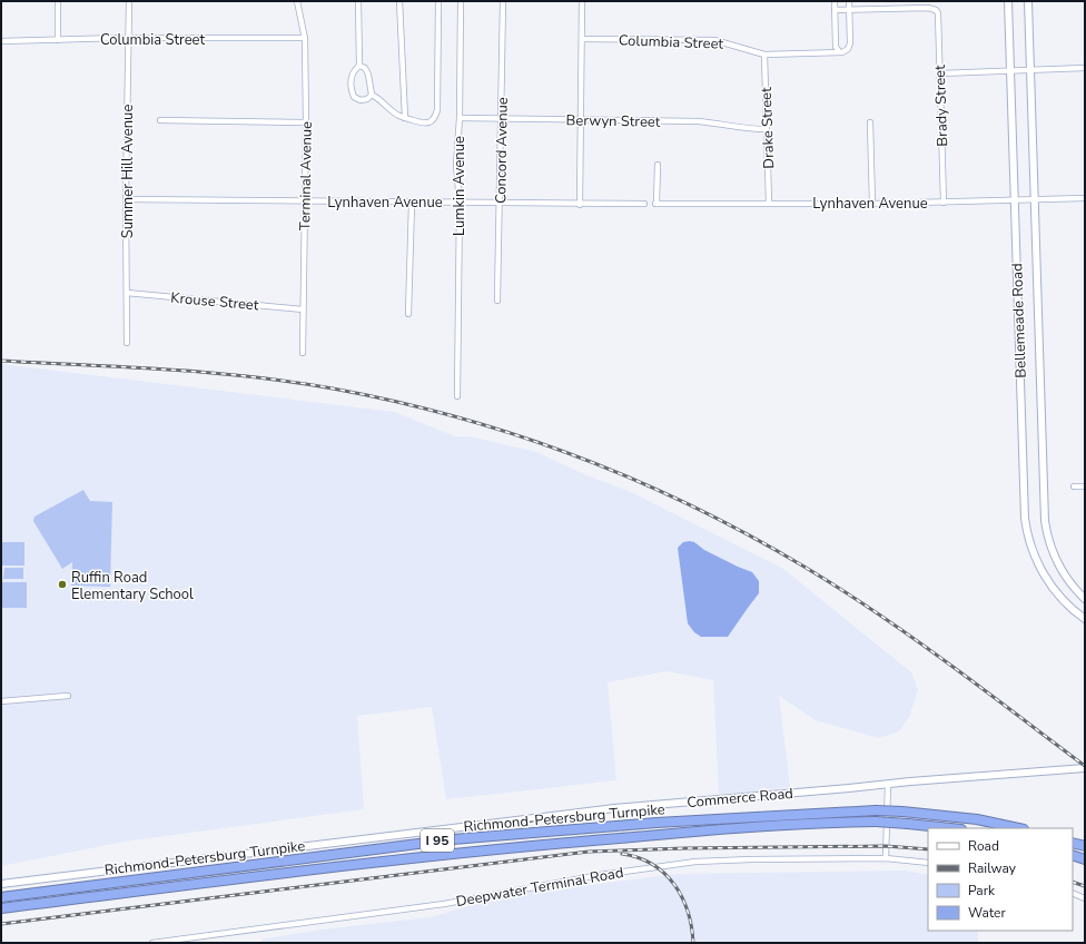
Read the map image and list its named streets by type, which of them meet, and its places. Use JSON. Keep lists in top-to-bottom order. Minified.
{"streets":{"highway":["Richmond-Petersburg Turnpike","I 95"],"main road":["Bellemeade Road","Commerce Road"],"street":["Columbia Street","Brady Street","Berwyn Street","Drake Street","Concord Avenue","Summer Hill Avenue","Terminal Avenue","Lumkin Avenue","Lynhaven Avenue","Krouse Street","Deepwater Terminal Road"]},"crossings":[["Columbia Street","Drake Street"],["Columbia Street","Summer Hill Avenue"],["Columbia Street","Terminal Avenue"],["Brady Street","Lynhaven Avenue"],["Berwyn Street","Drake Street"],["Berwyn Street","Concord Avenue"],["Berwyn Street","Lumkin Avenue"],["Drake Street","Lynhaven Avenue"],["Concord Avenue","Lynhaven Avenue"],["Summer Hill Avenue","Lynhaven Avenue"],["Summer Hill Avenue","Krouse Street"],["Terminal Avenue","Lynhaven Avenue"],["Terminal Avenue","Krouse Street"],["Lumkin Avenue","Lynhaven Avenue"],["Lynhaven Avenue","Bellemeade Road"]],"places":["Ruffin Road Elementary School"],"legend":["Road","Railway","Park","Water"]}
